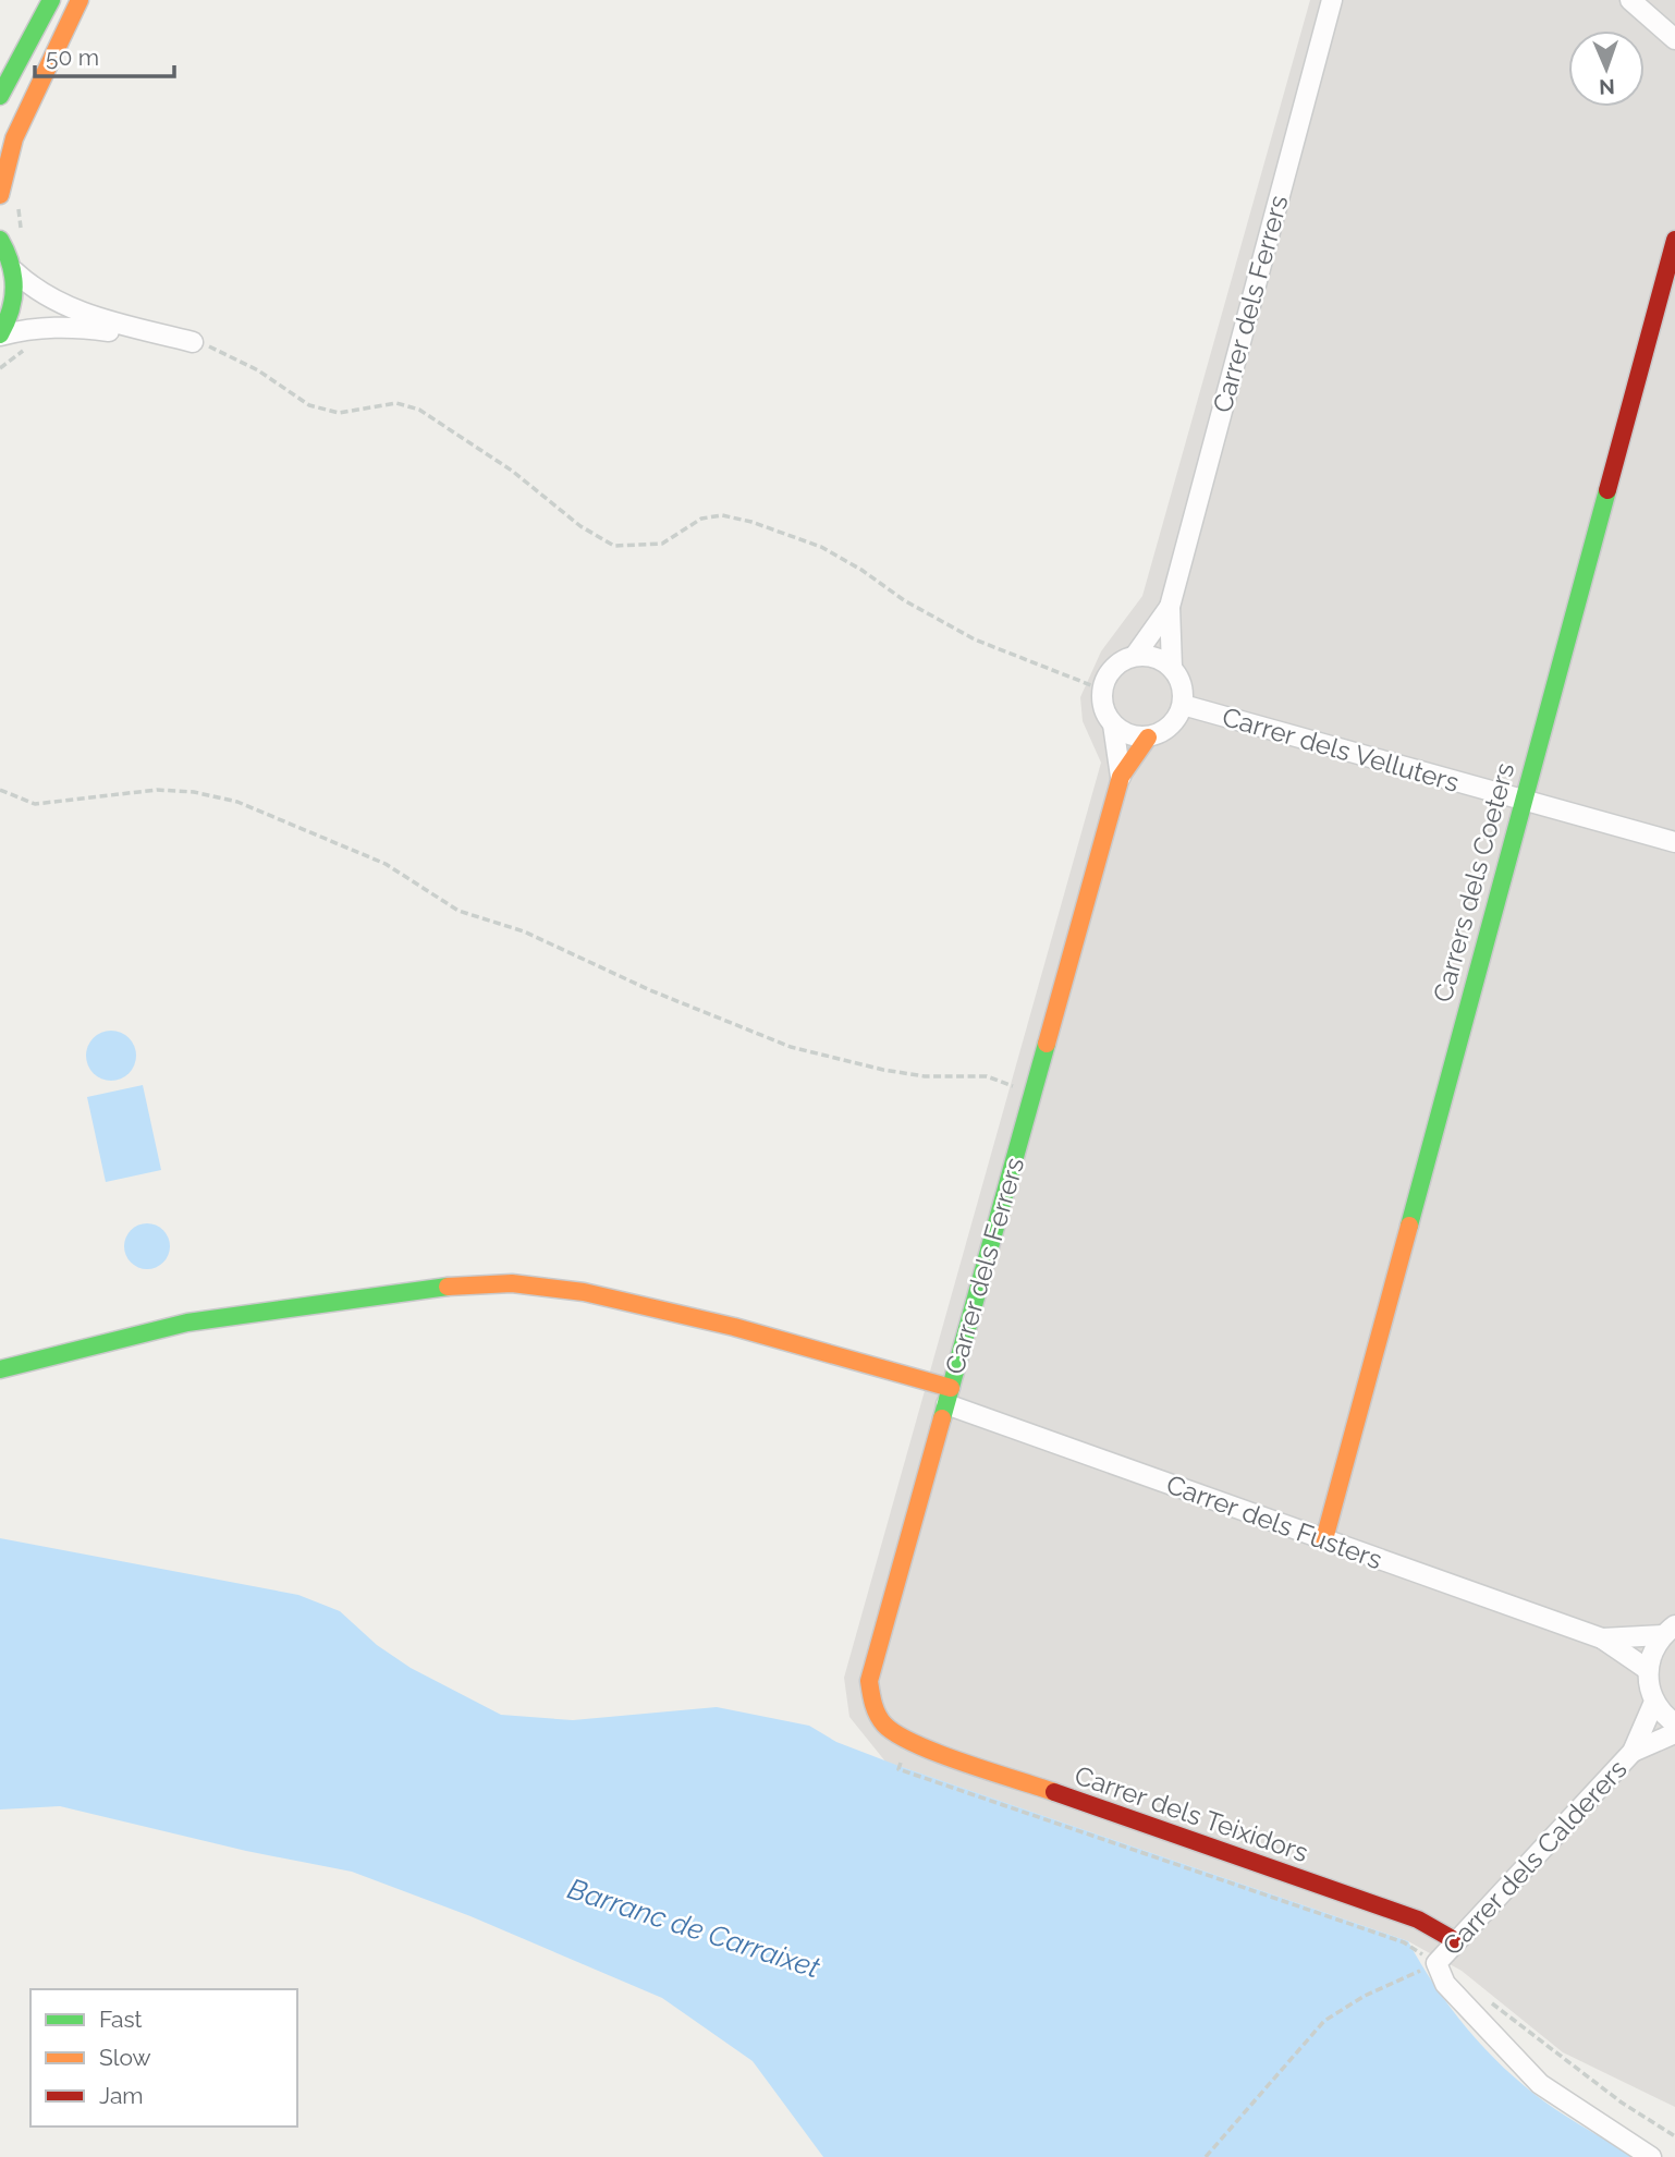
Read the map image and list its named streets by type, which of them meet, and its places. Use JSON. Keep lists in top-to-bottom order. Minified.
{"streets":{"street":["Carrer dels Ferrers","Carrer dels Velluters","Carrers dels Coeters","Carrer dels Fusters","Carrer dels Teixidors","Carrer dels Calderers"]},"crossings":[["Carrer dels Ferrers","Carrer dels Velluters"],["Carrer dels Ferrers","Carrer dels Fusters"],["Carrer dels Ferrers","Carrer dels Teixidors"],["Carrer dels Velluters","Carrers dels Coeters"],["Carrers dels Coeters","Carrer dels Fusters"],["Carrer dels Teixidors","Carrer dels Calderers"]],"water":["Barranc de Carraixet"],"legend":["Fast","Slow","Jam"],"scale_bar":"50 m","north":"bottom"}
